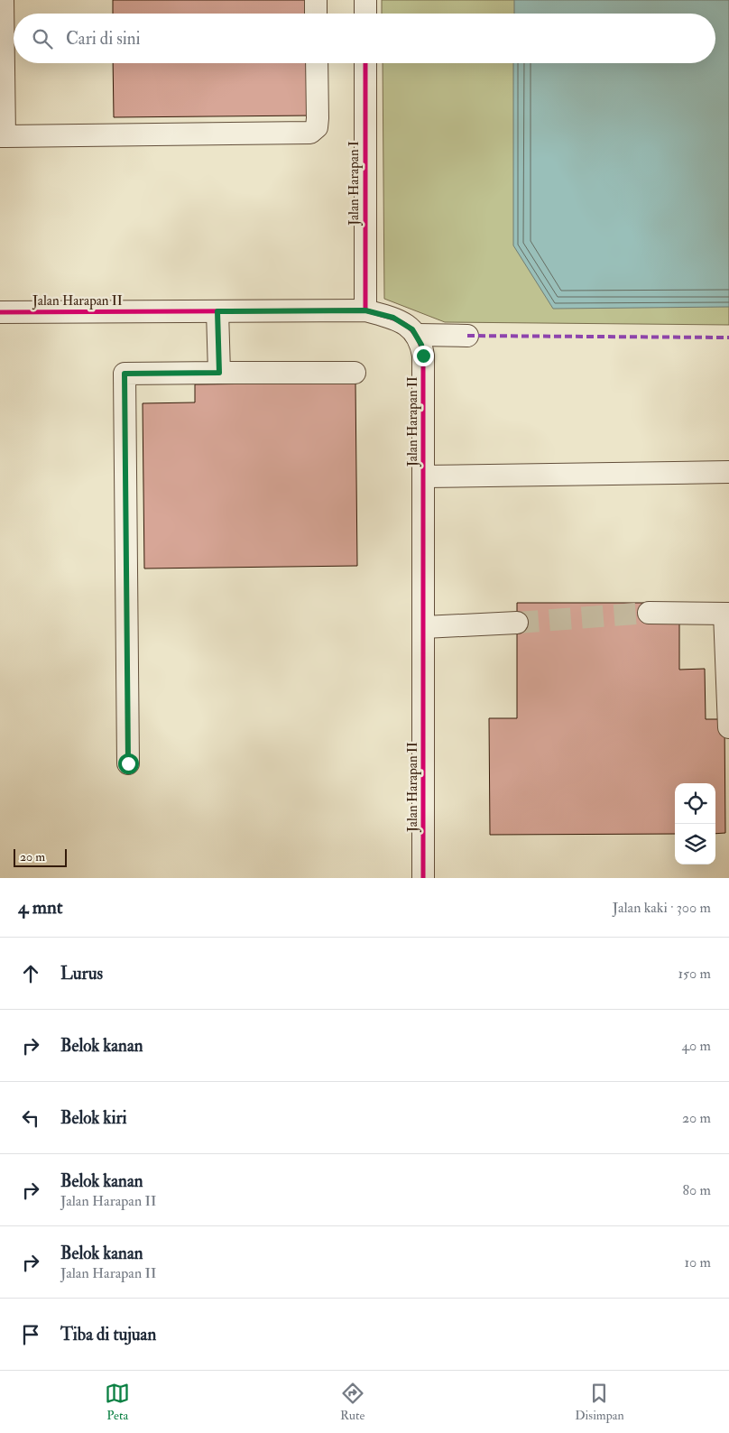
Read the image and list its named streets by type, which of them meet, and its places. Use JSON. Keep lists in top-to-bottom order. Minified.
{"streets":{"street":["Jalan Harapan I","Jalan Harapan II"]},"crossings":[["Jalan Harapan I","Jalan Harapan II"]],"scale_bar":"20 m","page":{"search":"Cari di sini","scale":"20 m","heading":["4 mnt","Jalan kaki · 300 m"],"list":[["Lurus","150 m"],["Belok kanan","40 m"],["Belok kiri","20 m"],["Belok kanan","Jalan Harapan II","80 m"],["Belok kanan","Jalan Harapan II","10 m"],"Tiba di tujuan"],"nav":["Peta","Rute","Disimpan"]}}
